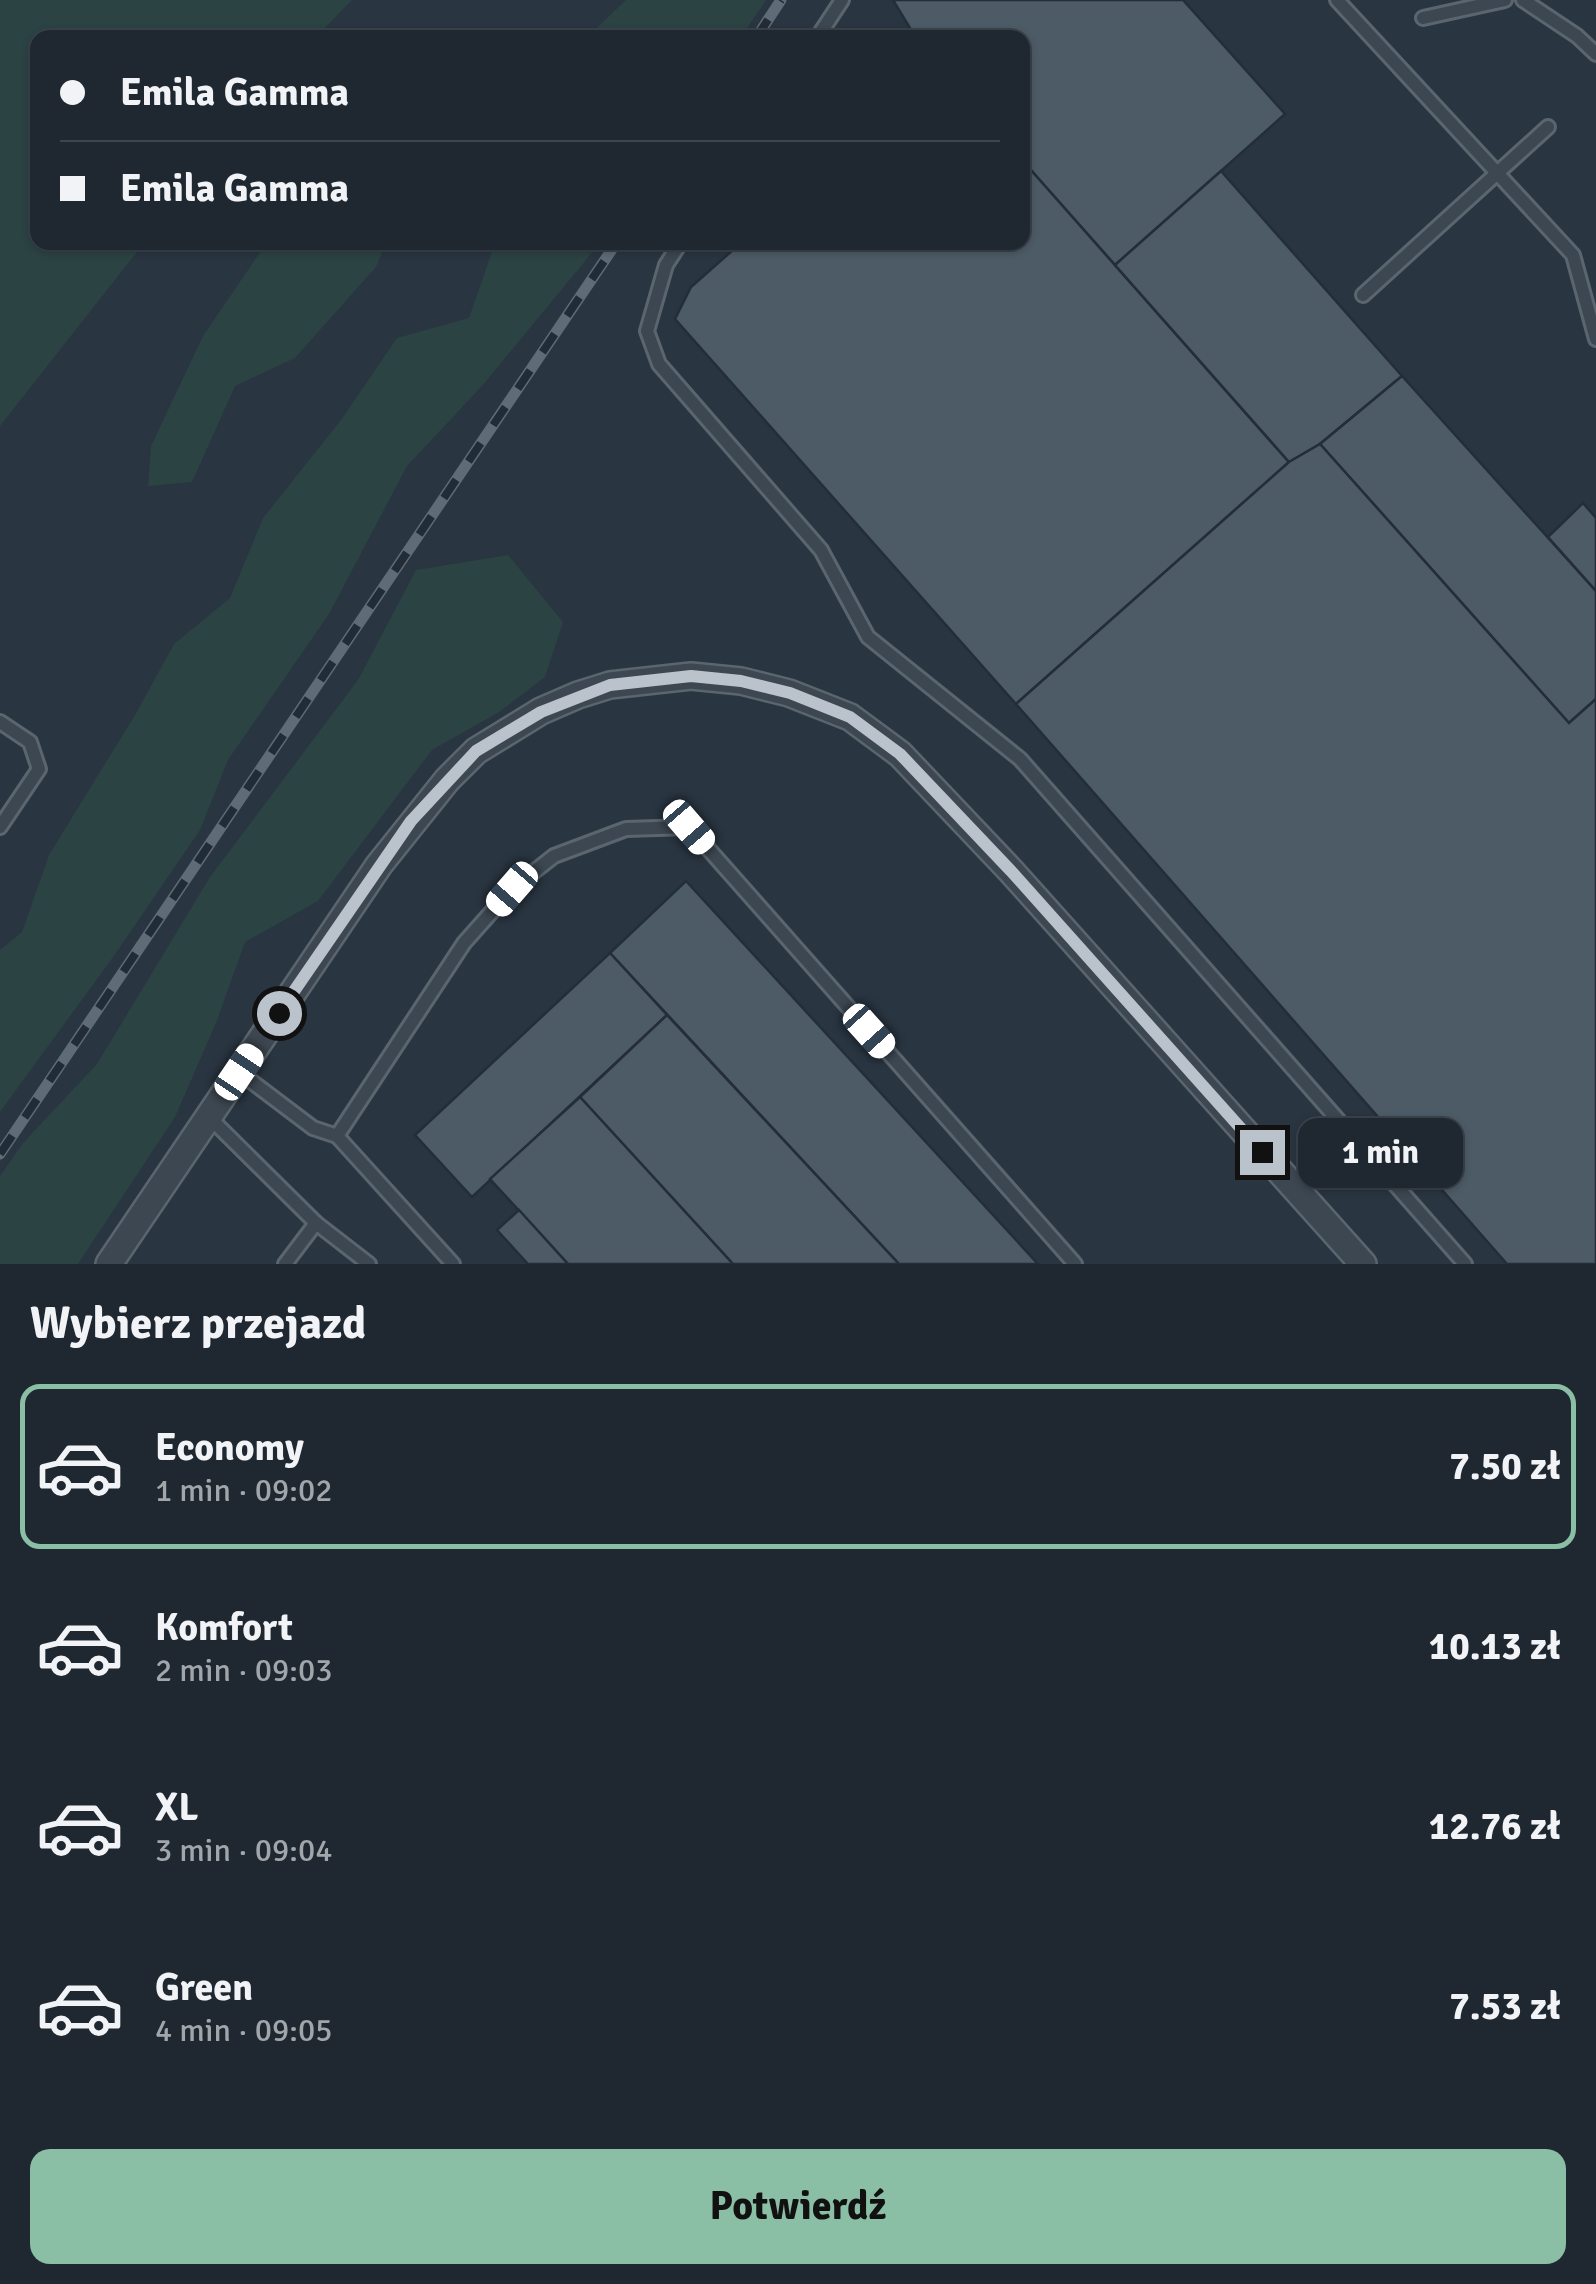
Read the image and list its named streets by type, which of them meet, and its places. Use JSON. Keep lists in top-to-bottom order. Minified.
{"page":{"banner":["Emila Gamma","Emila Gamma"],"bubble":"1 min","heading":"Wybierz przejazd","list":[{"name":"Economy","note":"1 min · 09:02","value":"7.50 zł"},{"name":"Komfort","note":"2 min · 09:03","value":"10.13 zł"},{"name":"XL","note":"3 min · 09:04","value":"12.76 zł"},{"name":"Green","note":"4 min · 09:05","value":"7.53 zł"}],"buttons":"Potwierdź"}}
